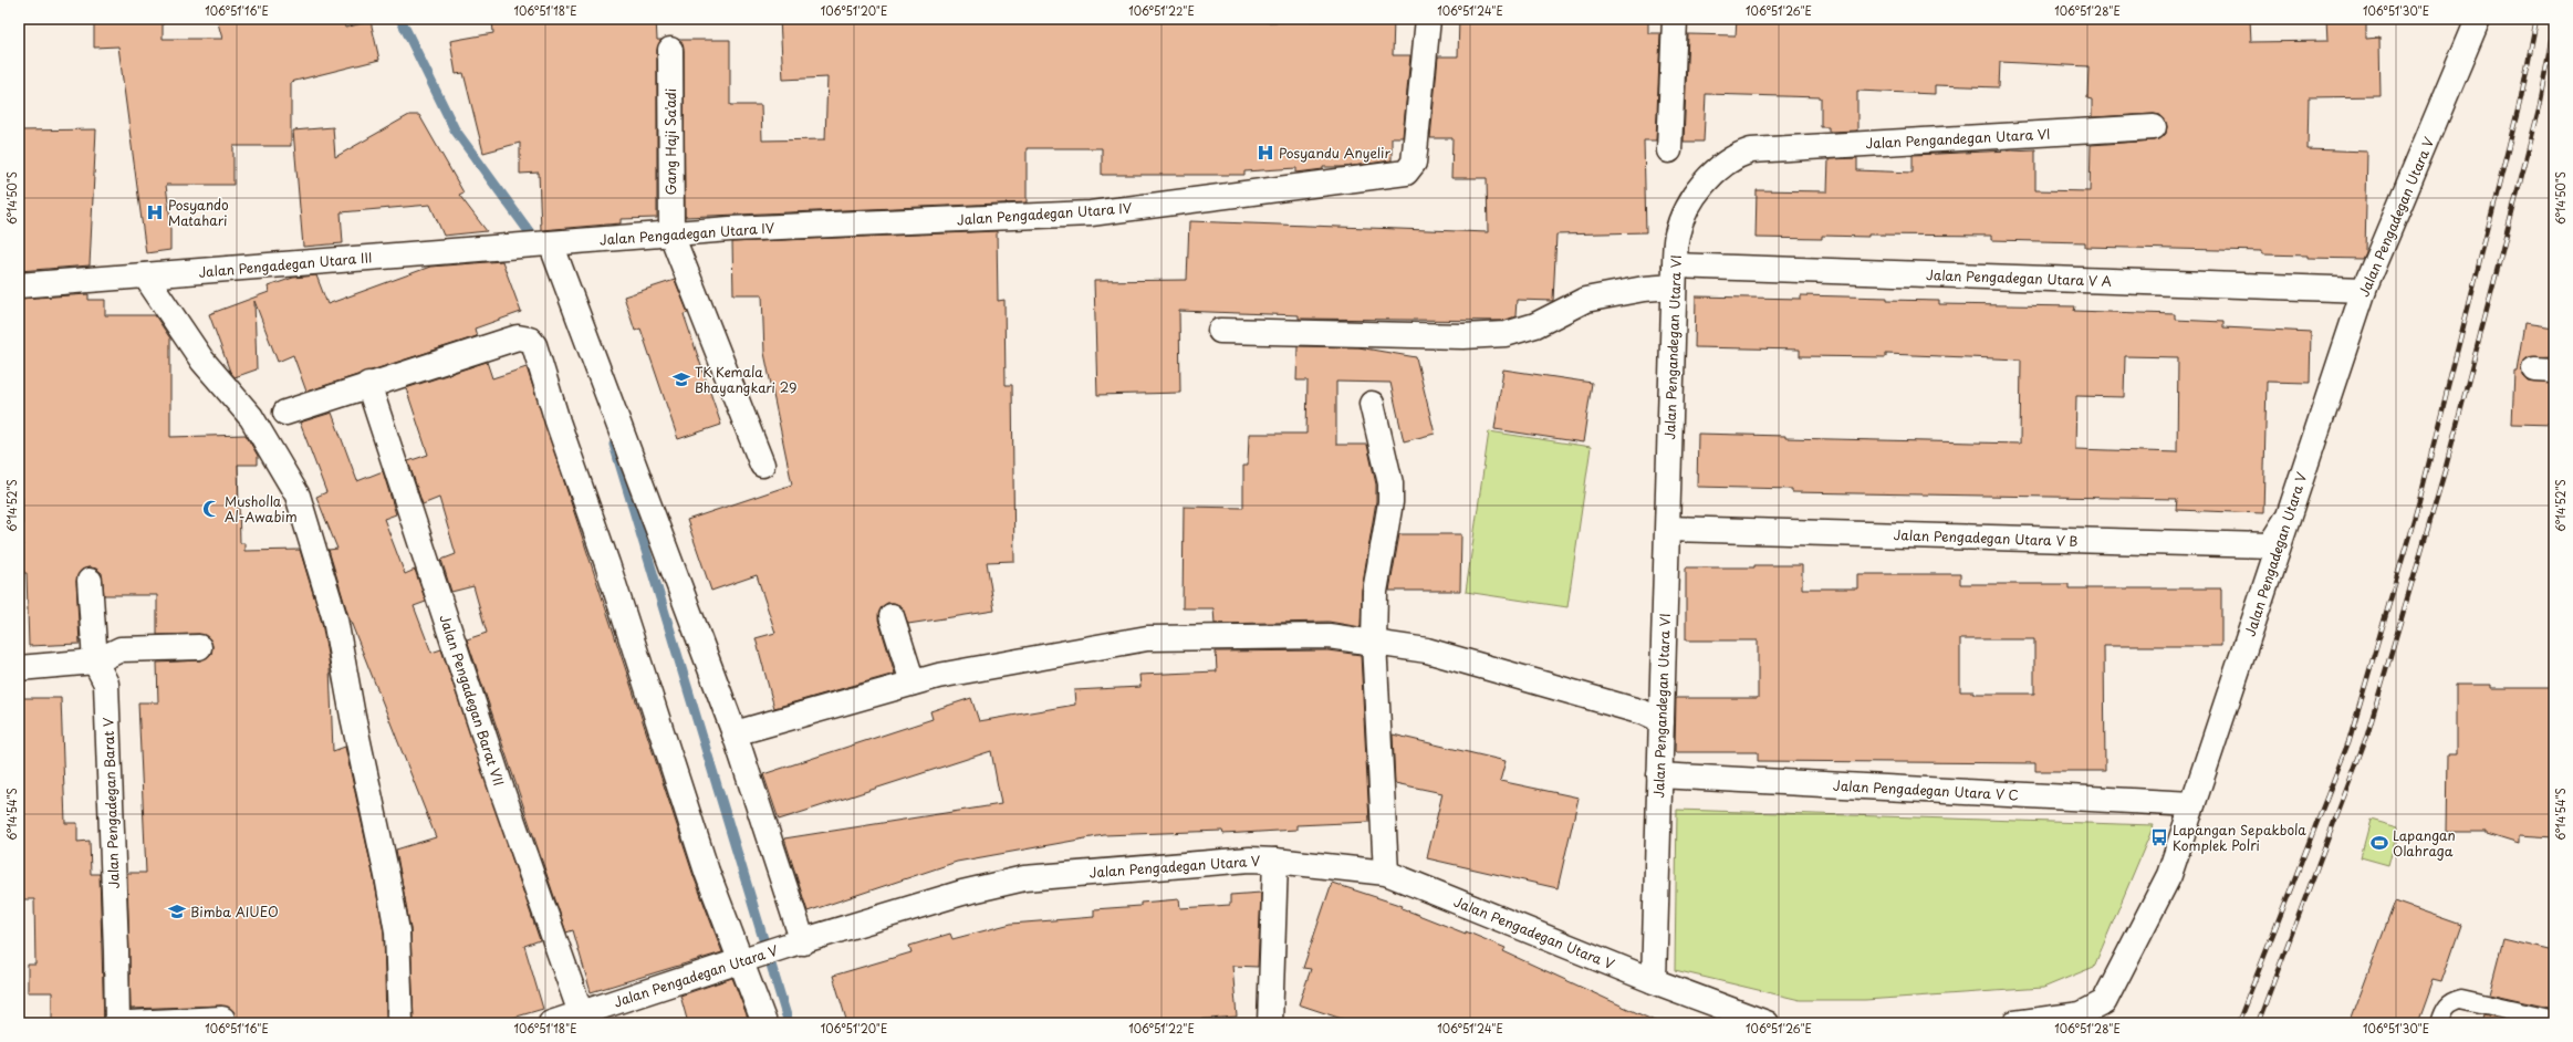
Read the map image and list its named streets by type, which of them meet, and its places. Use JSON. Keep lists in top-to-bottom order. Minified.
{"streets":{"street":["Jalan Pengandegan Utara VI","Gang Haji Sa'adi","Jalan Pengadegan Utara IV","Jalan Pengadegan Utara V","Jalan Pengadegan Utara III","Jalan Pengadegan Utara V A","Jalan Pengadegan Utara V B","Jalan Pengadegan Barat VII","Jalan Pengadegan Utara V C","Jalan Pengadegan Barat V"]},"crossings":[["Jalan Pengandegan Utara VI","Jalan Pengadegan Utara V"],["Jalan Pengandegan Utara VI","Jalan Pengadegan Utara V A"],["Jalan Pengandegan Utara VI","Jalan Pengadegan Utara V B"],["Jalan Pengandegan Utara VI","Jalan Pengadegan Utara V C"],["Gang Haji Sa'adi","Jalan Pengadegan Utara IV"],["Jalan Pengadegan Utara IV","Jalan Pengadegan Utara III"],["Jalan Pengadegan Utara V","Jalan Pengadegan Utara V A"],["Jalan Pengadegan Utara V","Jalan Pengadegan Utara V B"],["Jalan Pengadegan Utara V","Jalan Pengadegan Barat VII"],["Jalan Pengadegan Utara V","Jalan Pengadegan Utara V C"]],"places":{"hospital":["Posyandu Anyelir","Posyando Matahari"],"school or university":["TK Kemala Bhayangkari 29","Bimba AIUEO"],"mosque":["Musholla Al-Awabim"],"bus stop":["Lapangan Sepakbola Komplek Polri"],"sports":["Lapangan Olahraga"]},"coordinates":["106°51'16\"E","106°51'18\"E","106°51'20\"E","106°51'22\"E","106°51'24\"E","106°51'26\"E","106°51'28\"E","106°51'30\"E","6°14'50\"S","6°14'52\"S","6°14'54\"S"]}
